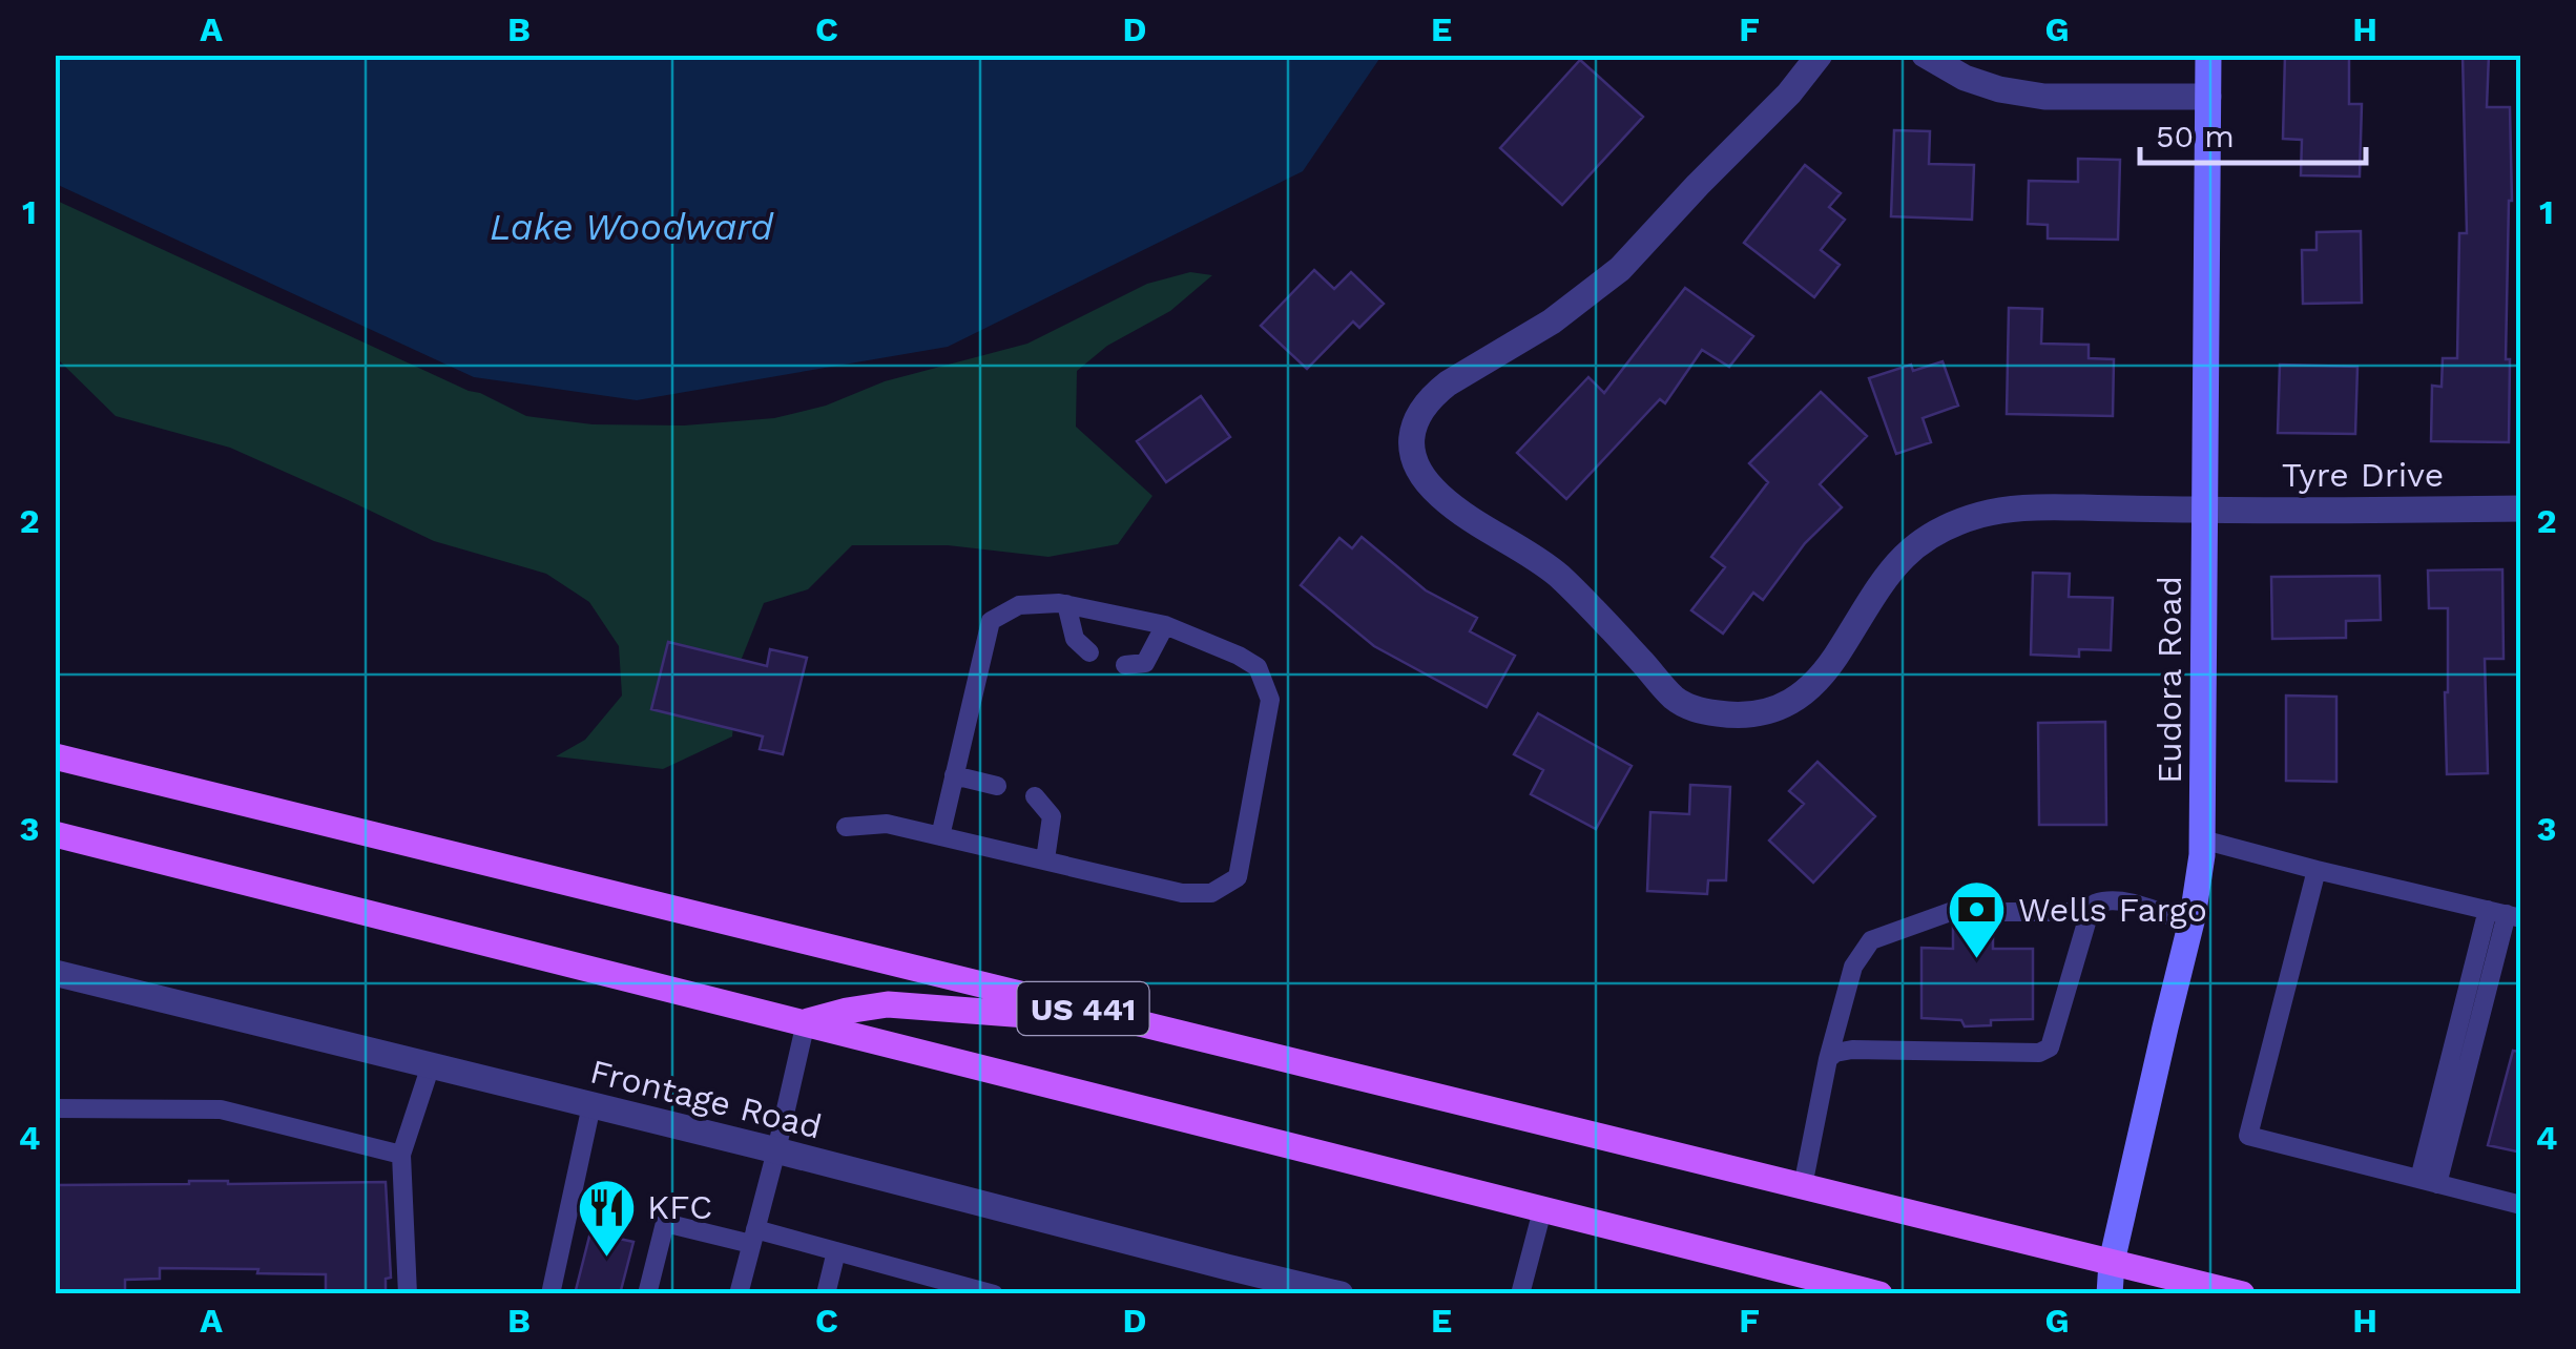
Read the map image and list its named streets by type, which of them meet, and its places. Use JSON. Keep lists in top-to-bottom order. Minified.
{"streets":{"main road":["US 441"],"street":["Tyre Drive","Eudora Road","Frontage Road"]},"crossings":[["Tyre Drive","Eudora Road"],["Eudora Road","US 441"]],"water":["Lake Woodward"],"places":{"bank":["Wells Fargo"],"restaurant":["KFC"]},"scale_bar":"50 m","grid":{"columns":["A","B","C","D","E","F","G","H"],"rows":["1","2","3","4"]}}
